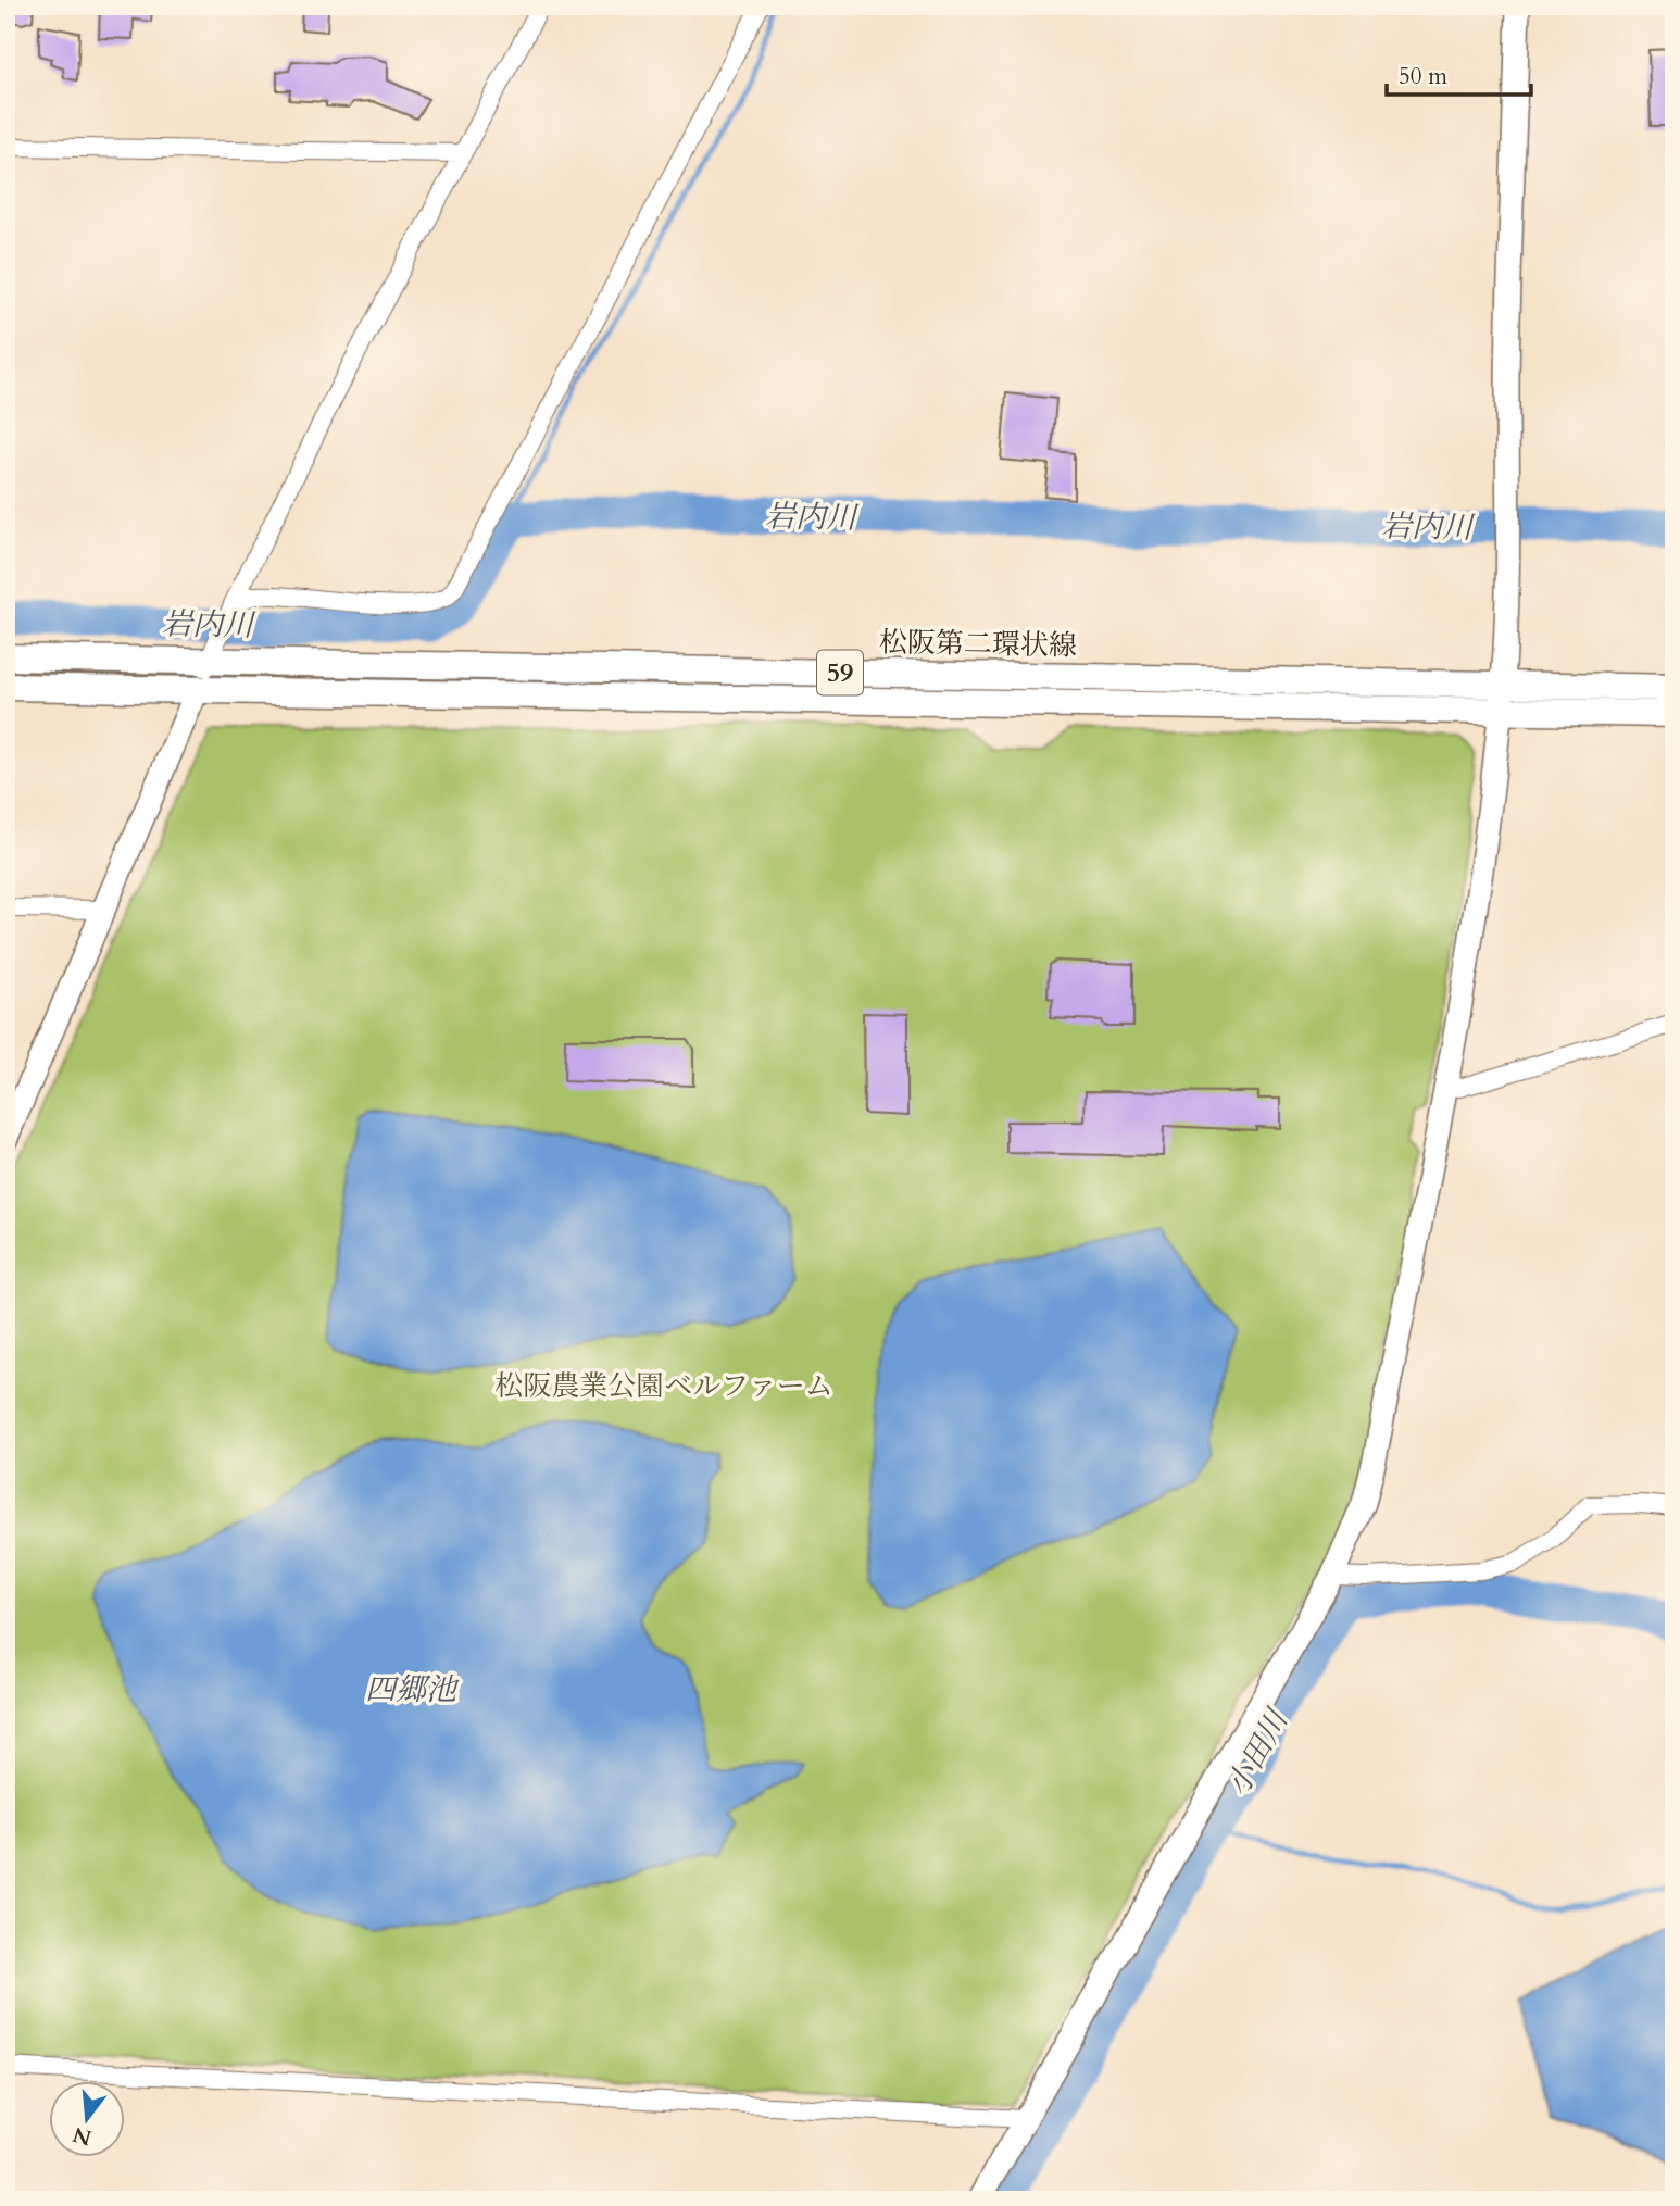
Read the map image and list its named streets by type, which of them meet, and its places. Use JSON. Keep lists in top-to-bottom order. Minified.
{"streets":{"main road":["松阪第二環状線","59"]},"water":["岩内川","四郷池","小田川"],"parks":["松阪農業公園ベルファーム"],"scale_bar":"50 m","north":"bottom"}
